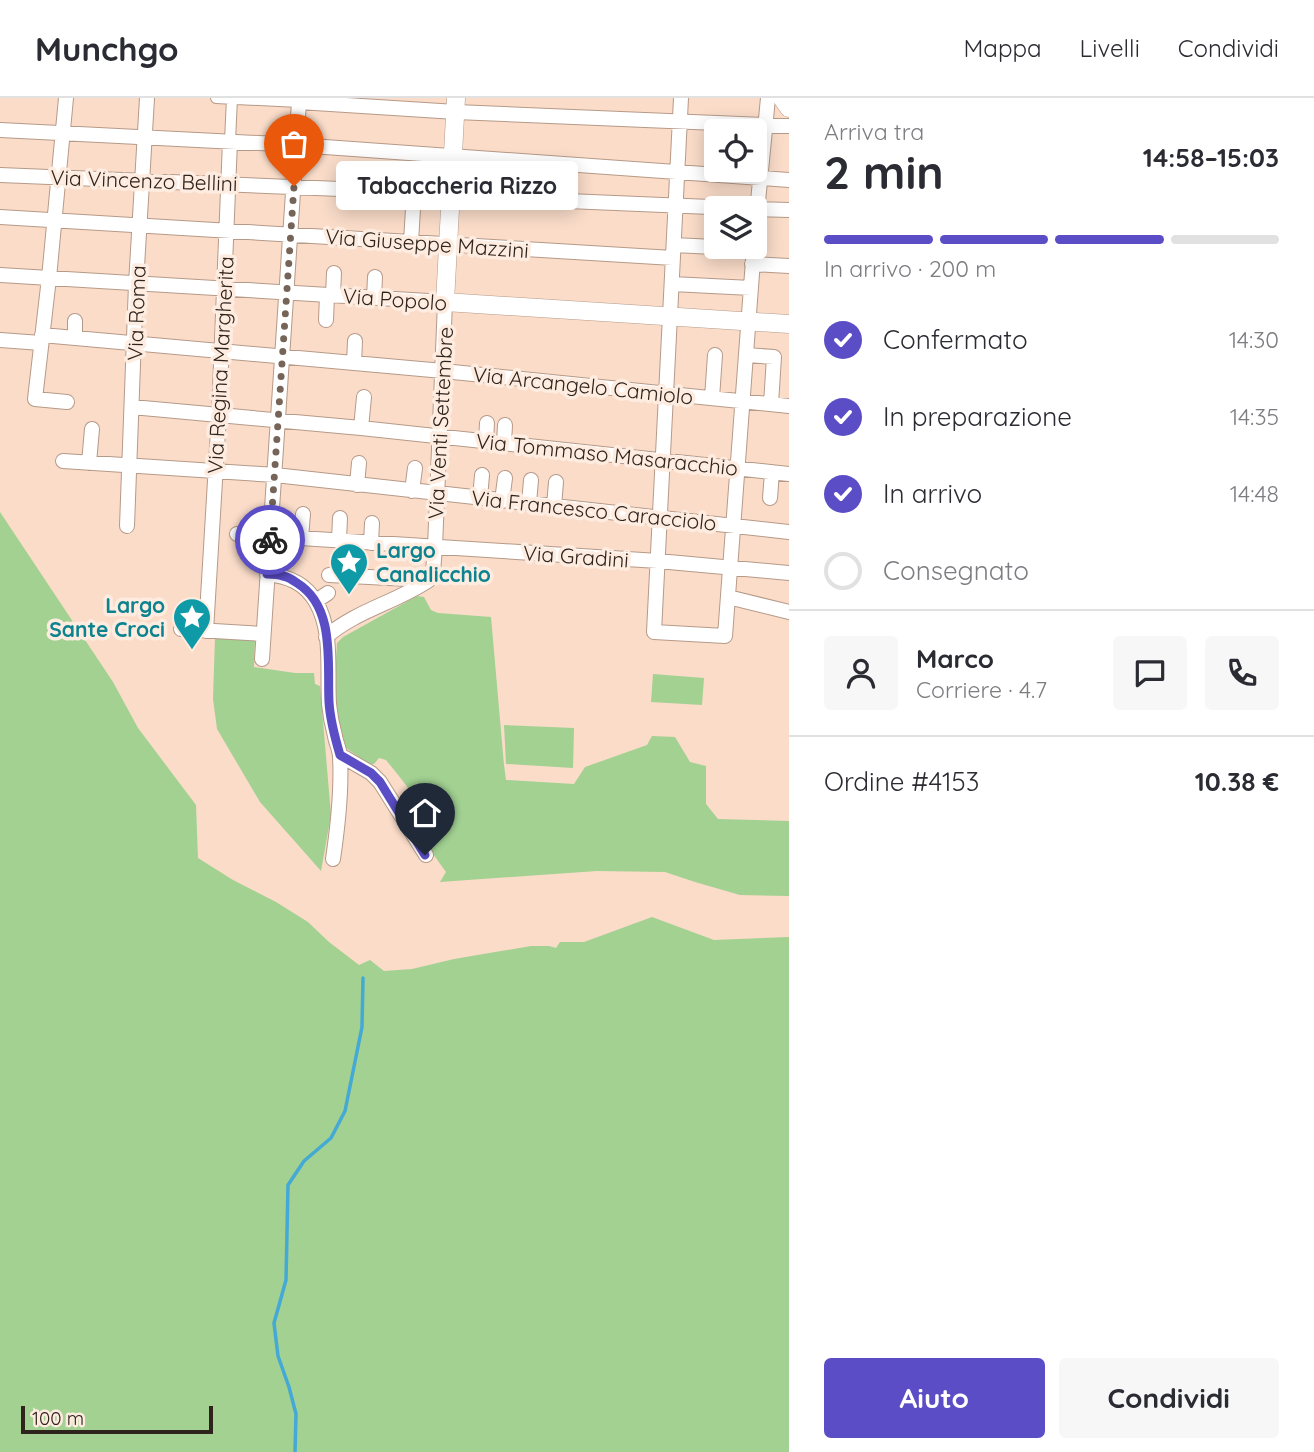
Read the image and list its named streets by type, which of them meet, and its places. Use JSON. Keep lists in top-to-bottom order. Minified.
{"streets":{"street":["Via Vincenzo Bellini","Via Giuseppe Mazzini","Via Popolo","Via Roma","Via Regina Margherita","Via Arcangelo Camiolo","Via Venti Settembre","Via Tommaso Masaracchio","Via Francesco Caracciolo","Via Gradini"]},"crossings":[["Via Vincenzo Bellini","Via Giuseppe Mazzini"],["Via Vincenzo Bellini","Via Roma"],["Via Vincenzo Bellini","Via Regina Margherita"],["Via Giuseppe Mazzini","Via Roma"],["Via Giuseppe Mazzini","Via Regina Margherita"],["Via Giuseppe Mazzini","Via Venti Settembre"],["Via Popolo","Via Roma"],["Via Popolo","Via Regina Margherita"],["Via Popolo","Via Venti Settembre"],["Via Roma","Via Arcangelo Camiolo"],["Via Roma","Via Tommaso Masaracchio"],["Via Roma","Via Francesco Caracciolo"],["Via Regina Margherita","Via Arcangelo Camiolo"],["Via Regina Margherita","Via Tommaso Masaracchio"],["Via Regina Margherita","Via Francesco Caracciolo"],["Via Arcangelo Camiolo","Via Venti Settembre"],["Via Venti Settembre","Via Tommaso Masaracchio"],["Via Venti Settembre","Via Francesco Caracciolo"],["Via Venti Settembre","Via Gradini"]],"places":{"other":["Tabaccheria Rizzo"],"place":["Largo Canalicchio","Largo Sante Croci"]},"scale_bar":"100 m","page":{"header":"Munchgo","nav":["Mappa","Livelli","Condividi"],"heading":["2 min","Arriva tra","14:58–15:03"],"panel":["Marco","Corriere · 4.7","Ordine #4153","10.38 €"],"bubble":"Tabaccheria Rizzo","bar":"In arrivo · 200 m","list":[["Confermato","14:30"],["In preparazione","14:35"],["In arrivo","14:48"],"Consegnato"],"buttons":["Aiuto","Condividi"],"scale":"100 m"}}
